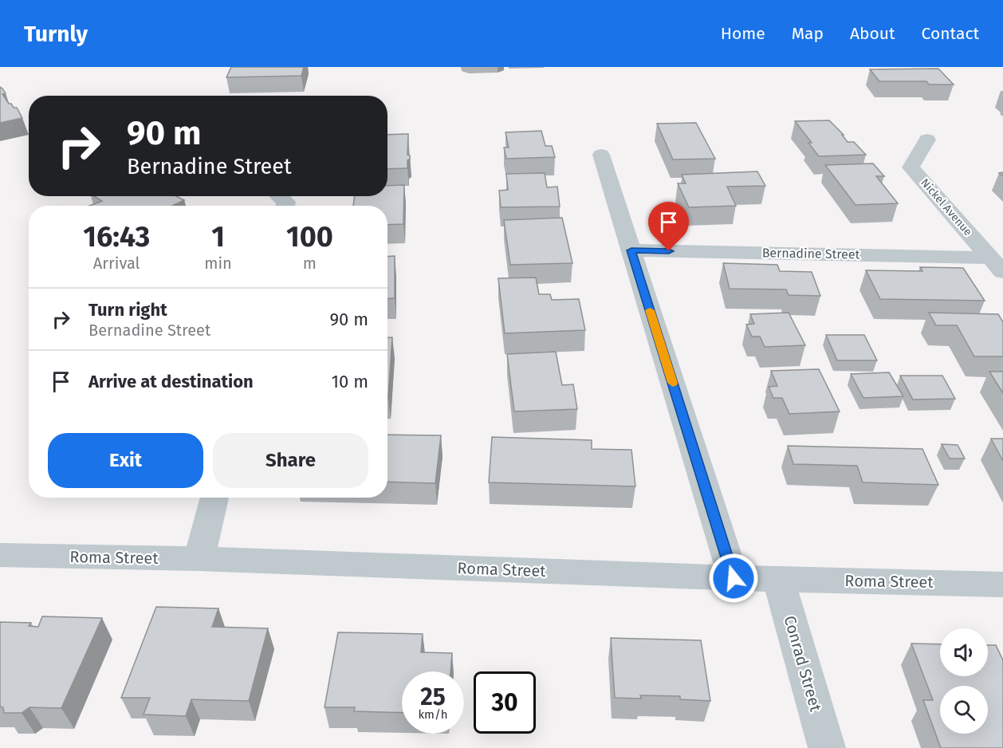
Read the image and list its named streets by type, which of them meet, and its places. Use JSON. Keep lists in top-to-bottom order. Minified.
{"streets":{"street":["Nickel Avenue","Bernadine Street","Roma Street","Conrad Street"]},"crossings":[["Nickel Avenue","Bernadine Street"],["Roma Street","Conrad Street"]],"page":{"header":"Turnly","nav":["Home","Map","About","Contact"],"turn":["90 m","Bernadine Street"],"eta":["16:43","Arrival","1","min","100","m"],"list":[{"name":"Turn right","note":"Bernadine Street","value":"90 m"},{"name":"Arrive at destination","value":"10 m"}],"buttons":["Exit","Share"],"speed":"25 km/h","limit":"30"}}
